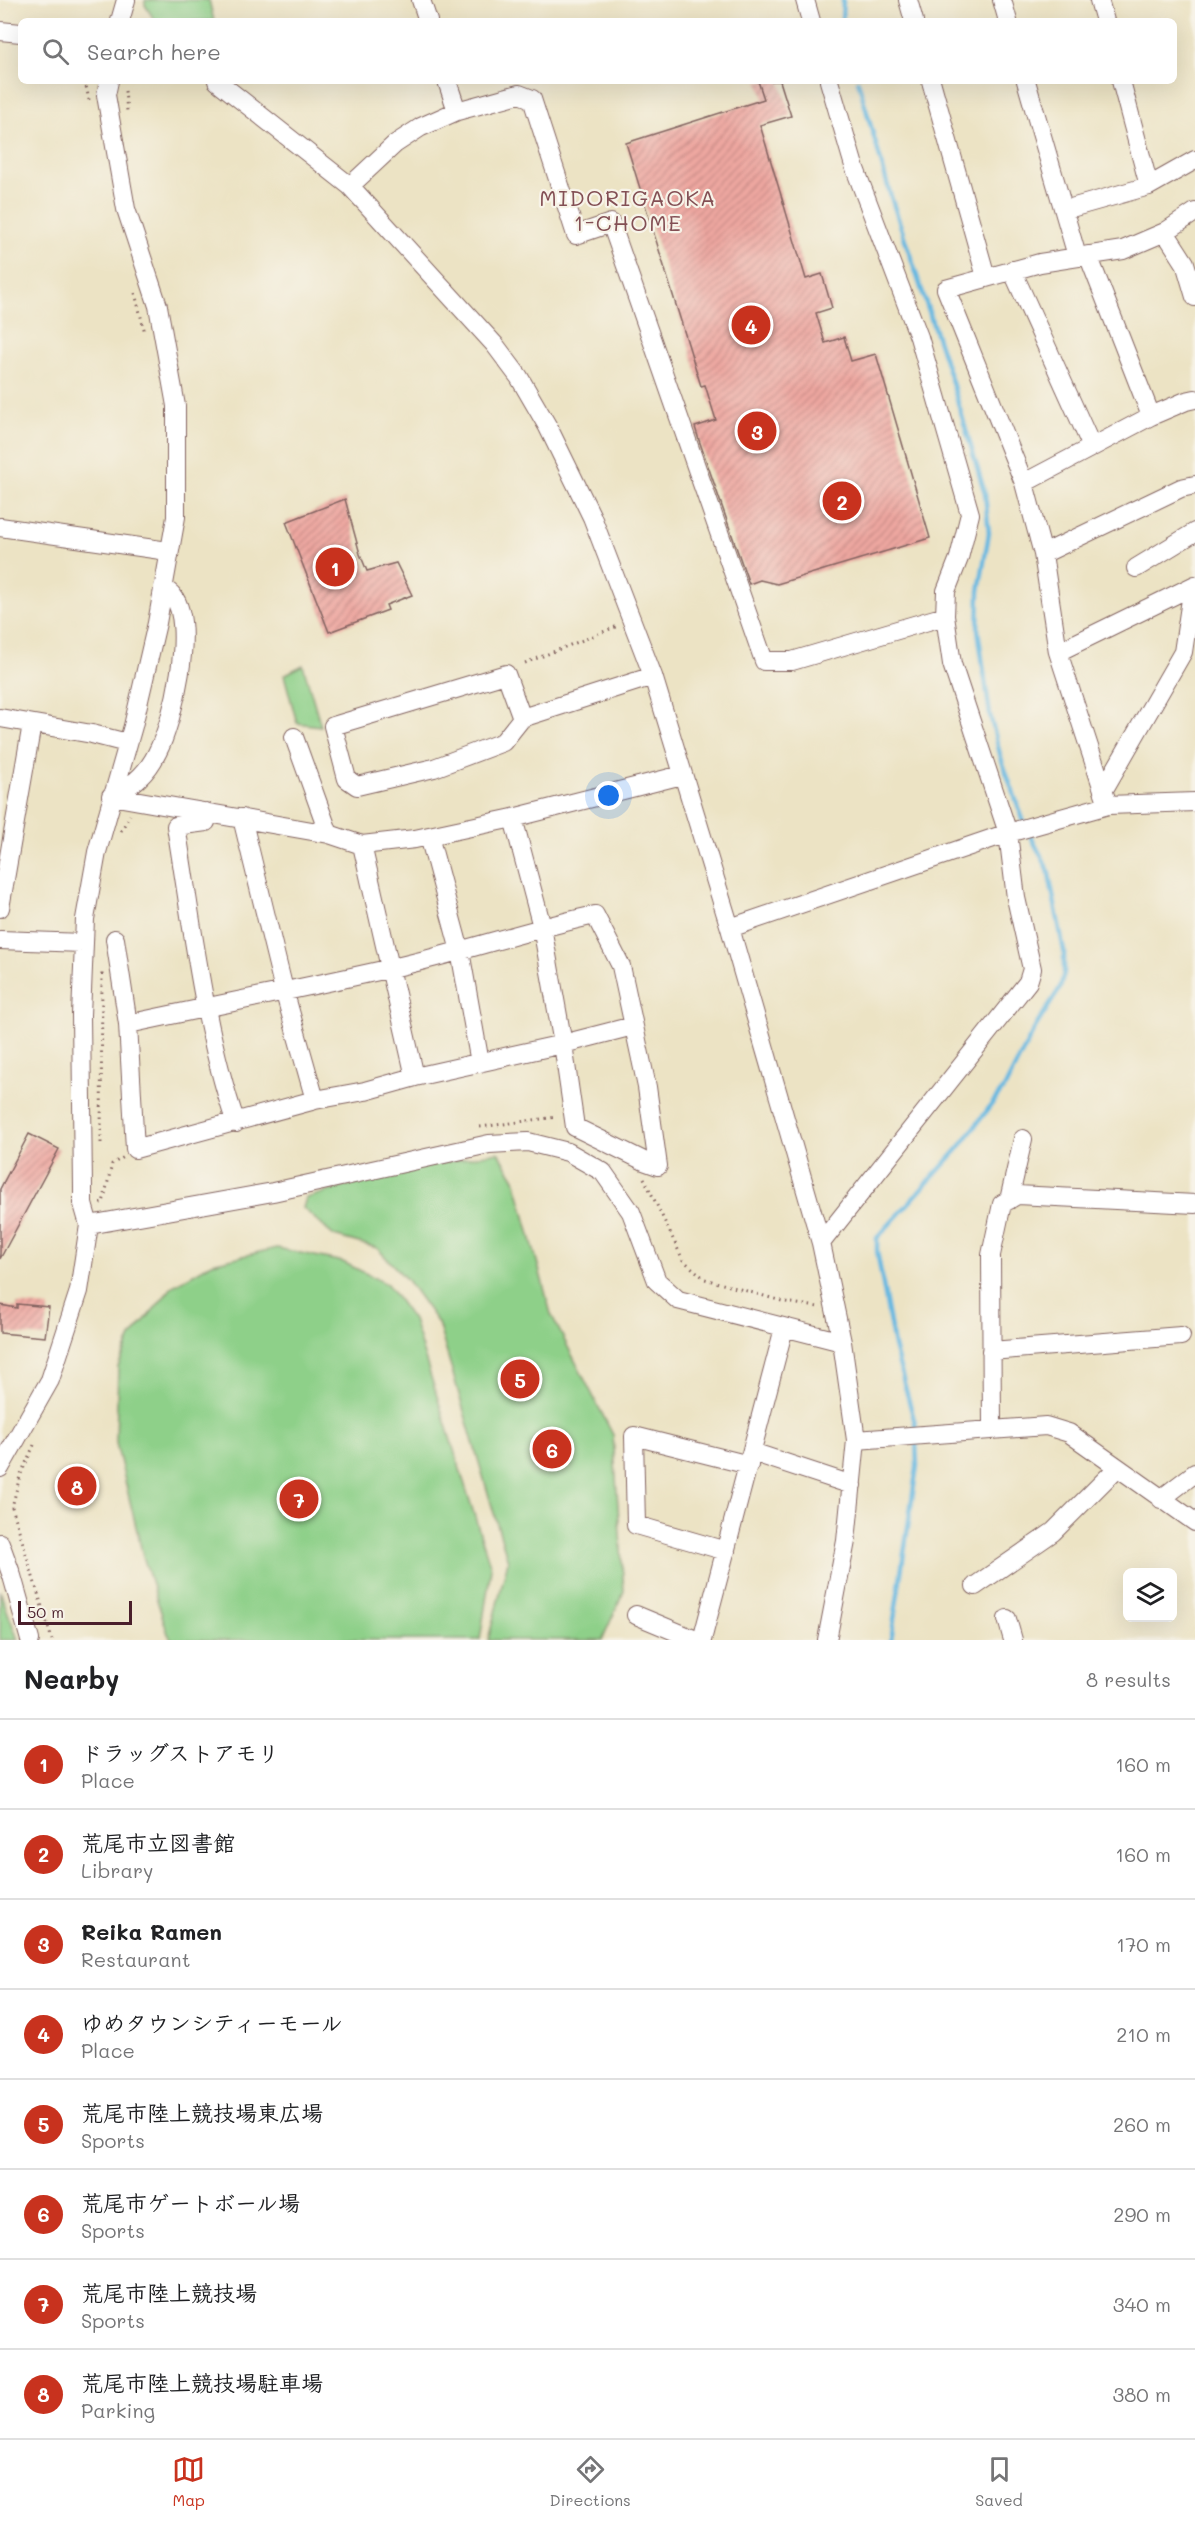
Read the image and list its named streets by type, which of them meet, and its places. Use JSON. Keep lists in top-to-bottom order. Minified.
{"districts":["MIDORIGAOKA 1-CHOME"],"scale_bar":"50 m","page":{"search":"Search here","pins":["4","3","2","1","5","6","8","7"],"scale":"50 m","heading":["Nearby","8 results"],"list":[{"mark":"1","name":"ドラッグストアモリ","note":"Place","value":"160 m"},{"mark":"2","name":"荒尾市立図書館","note":"Library","value":"160 m"},{"mark":"3","name":"Reika Ramen","note":"Restaurant","value":"170 m"},{"mark":"4","name":"ゆめタウンシティーモール","note":"Place","value":"210 m"},{"mark":"5","name":"荒尾市陸上競技場東広場","note":"Sports","value":"260 m"},{"mark":"6","name":"荒尾市ゲートボール場","note":"Sports","value":"290 m"},{"mark":"7","name":"荒尾市陸上競技場","note":"Sports","value":"340 m"},{"mark":"8","name":"荒尾市陸上競技場駐車場","note":"Parking","value":"380 m"}],"nav":["Map","Directions","Saved"]}}
